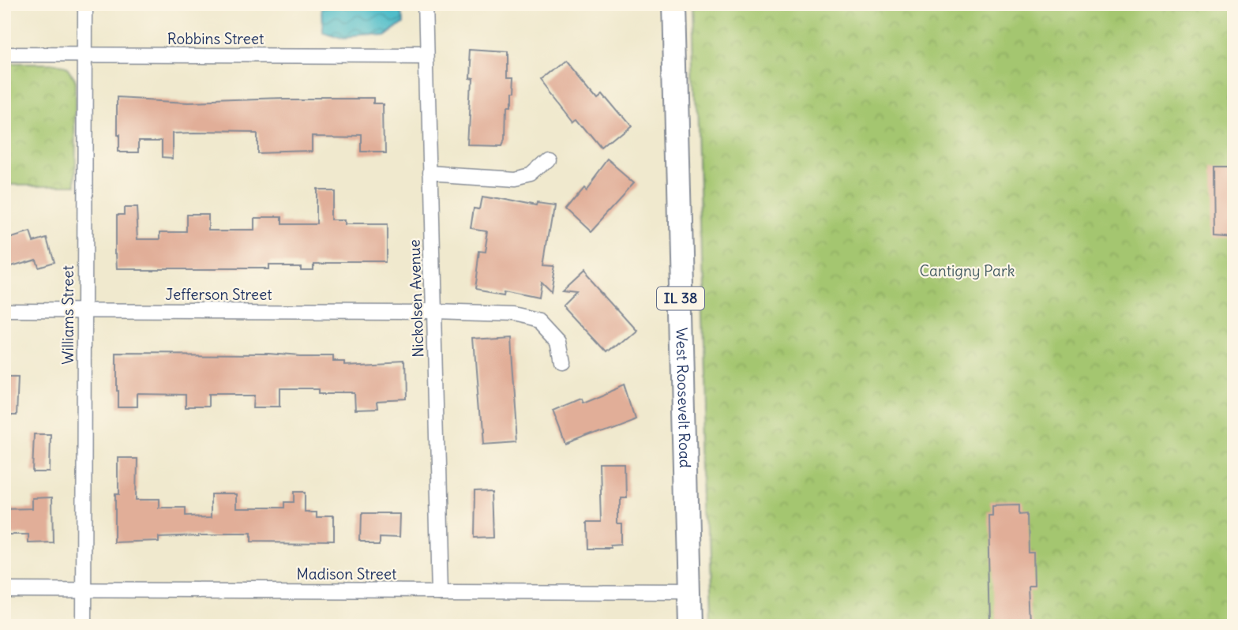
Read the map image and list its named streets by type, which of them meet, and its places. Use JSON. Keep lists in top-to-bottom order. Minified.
{"streets":{"main road":["IL 38","West Roosevelt Road"],"street":["Robbins Street","Jefferson Street","Nickolsen Avenue","Williams Street","Madison Street"]},"crossings":[["Robbins Street","Nickolsen Avenue"],["Robbins Street","Williams Street"],["Jefferson Street","Nickolsen Avenue"],["Jefferson Street","Williams Street"],["Nickolsen Avenue","Madison Street"],["Williams Street","Madison Street"],["West Roosevelt Road","Madison Street"]],"parks":["Cantigny Park"]}
